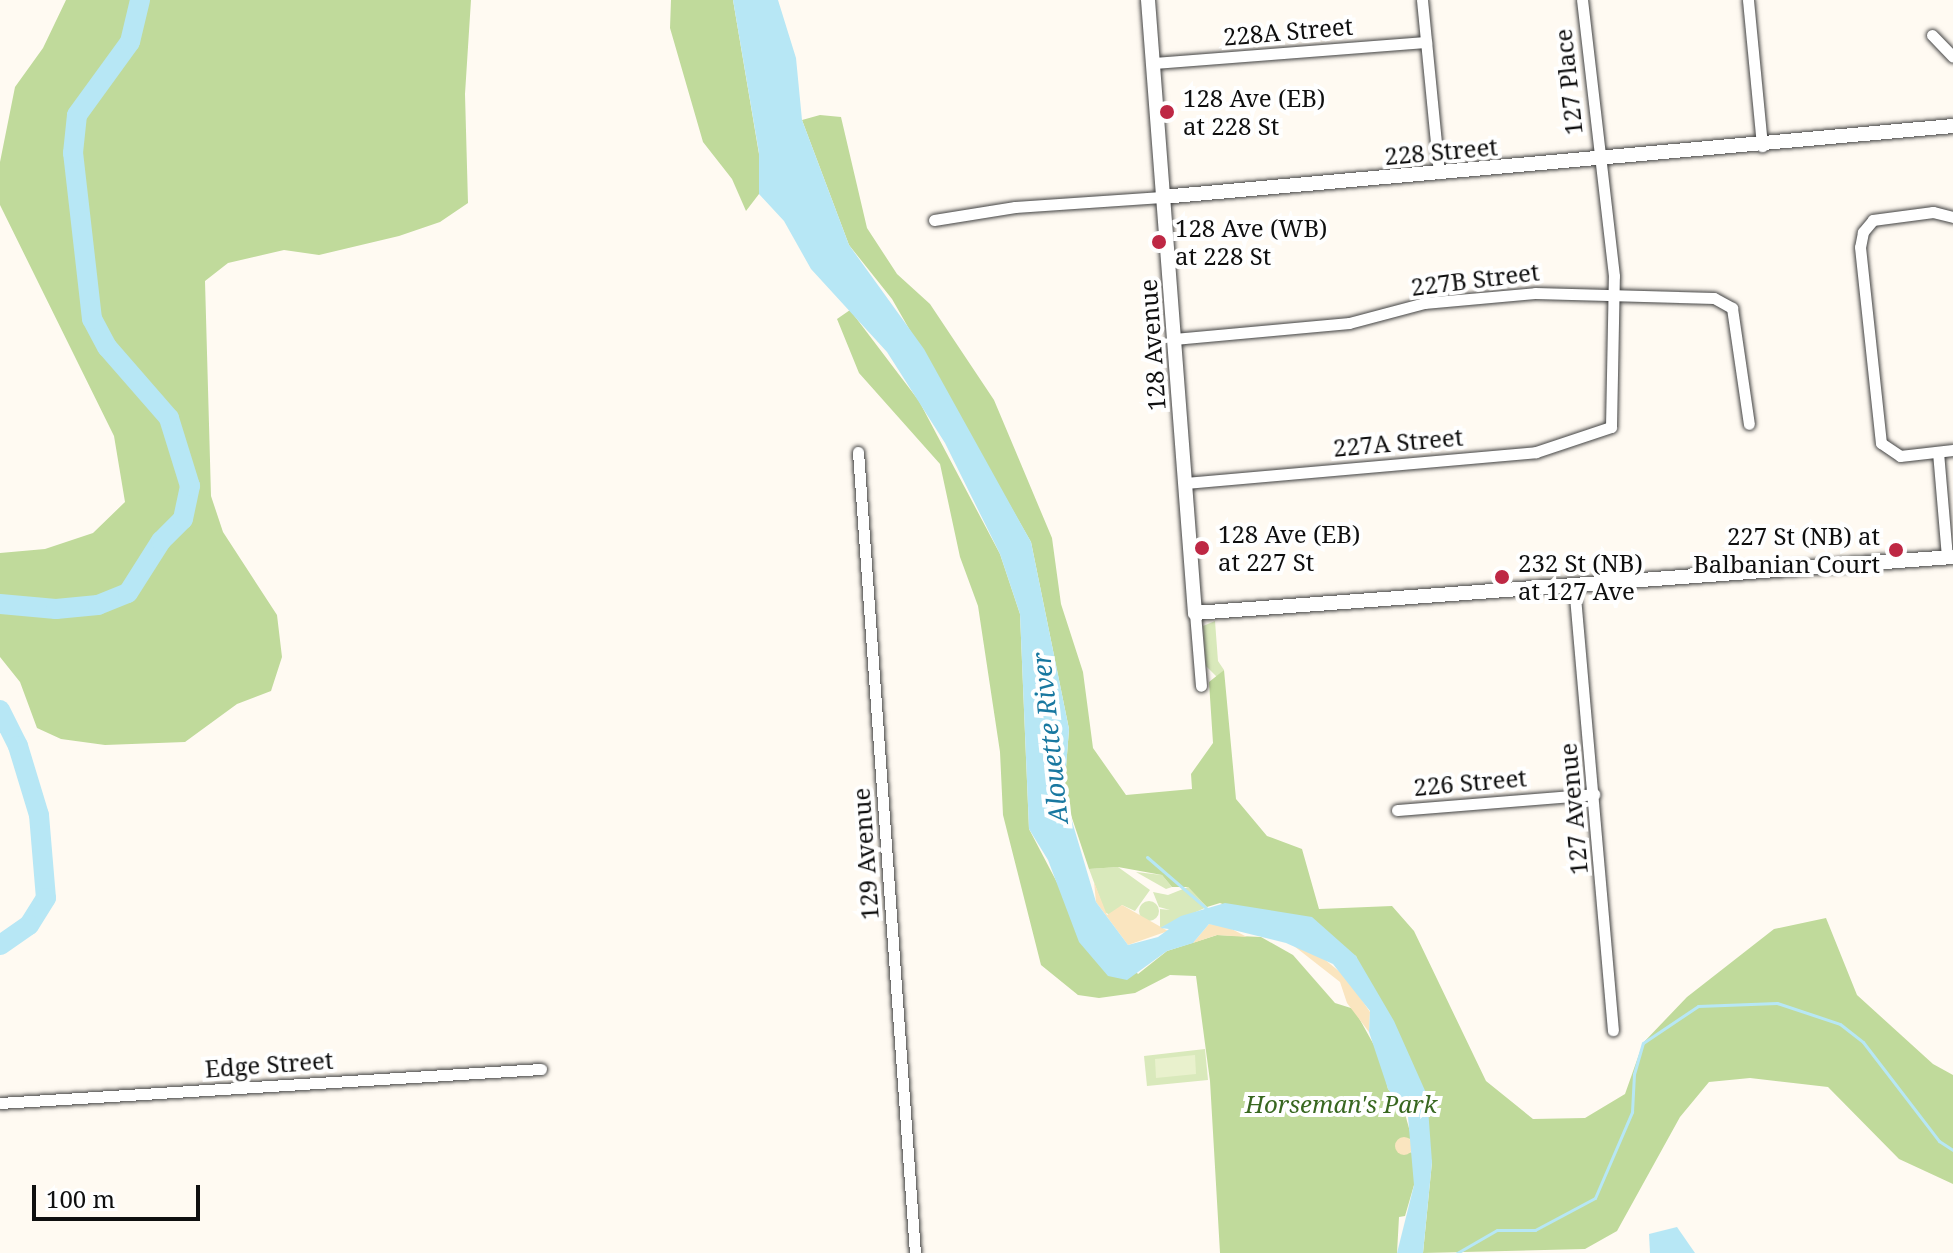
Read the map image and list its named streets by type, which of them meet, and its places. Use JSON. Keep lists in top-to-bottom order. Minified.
{"streets":{"street":["228A Street","127 Place","228 Street","227B Street","128 Avenue","227A Street","226 Street","127 Avenue","129 Avenue","Edge Street"]},"crossings":[["228A Street","128 Avenue"],["127 Place","228 Street"],["228 Street","128 Avenue"],["227B Street","128 Avenue"],["227B Street","227A Street"],["128 Avenue","227A Street"],["226 Street","127 Avenue"]],"water":["Alouette River"],"parks":["Horseman's Park"],"places":["128 Ave (EB) at 228 St","128 Ave (WB) at 228 St","128 Ave (EB) at 227 St","227 St (NB) at Balbanian Court","232 St (NB) at 127 Ave"],"scale_bar":"100 m"}
